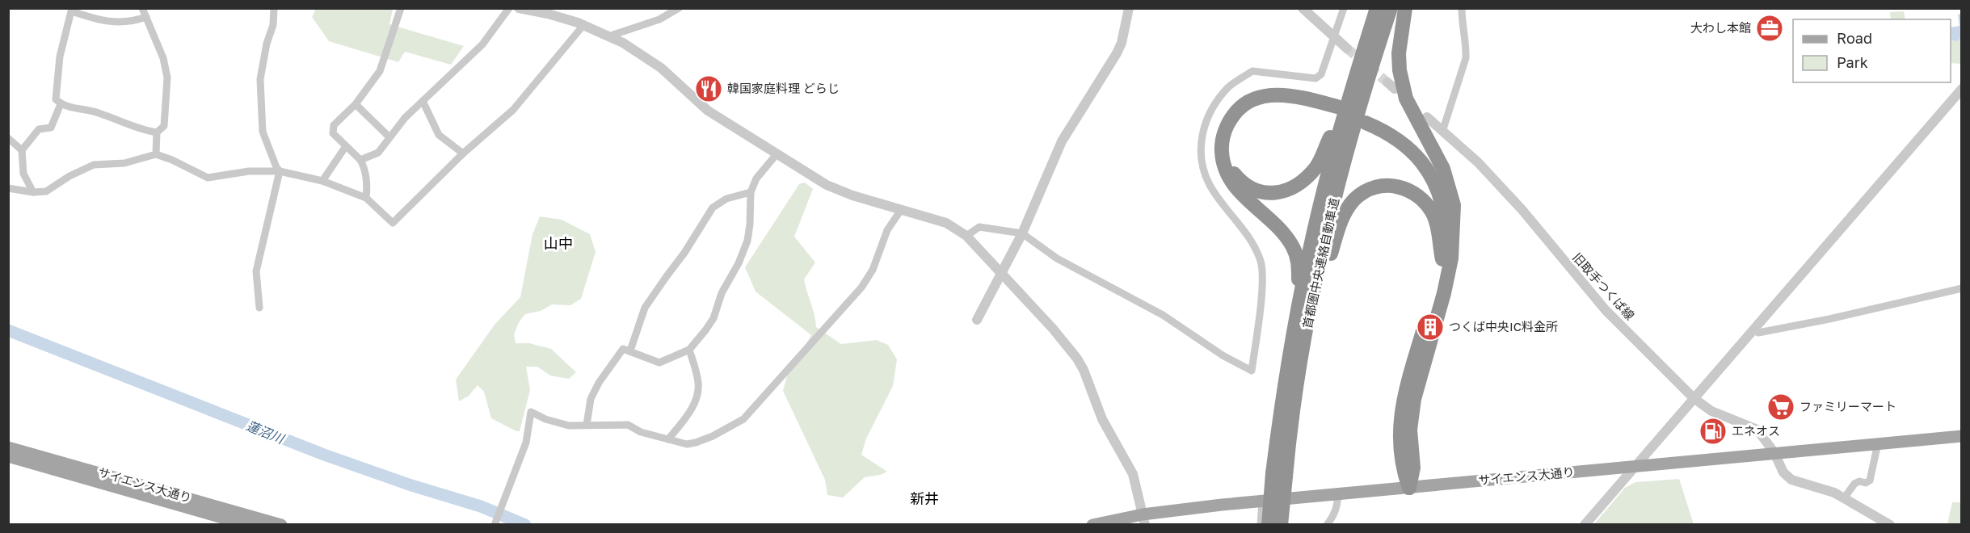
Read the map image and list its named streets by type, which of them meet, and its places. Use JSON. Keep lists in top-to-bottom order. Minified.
{"streets":{"highway":["首都圏中央連絡自動車道"],"main road":["サイエンス大通り"],"street":["旧取手つくば線"]},"crossings":[["旧取手つくば線","サイエンス大通り"]],"districts":["山中","新井"],"water":["蓮沼川"],"places":{"office":["大わし本館"],"restaurant":["韓国家庭料理 どらじ"],"building":["つくば中央IC料金所"],"supermarket":["ファミリーマート"],"fuel station":["エネオス"]},"legend":["Road","Park"]}
